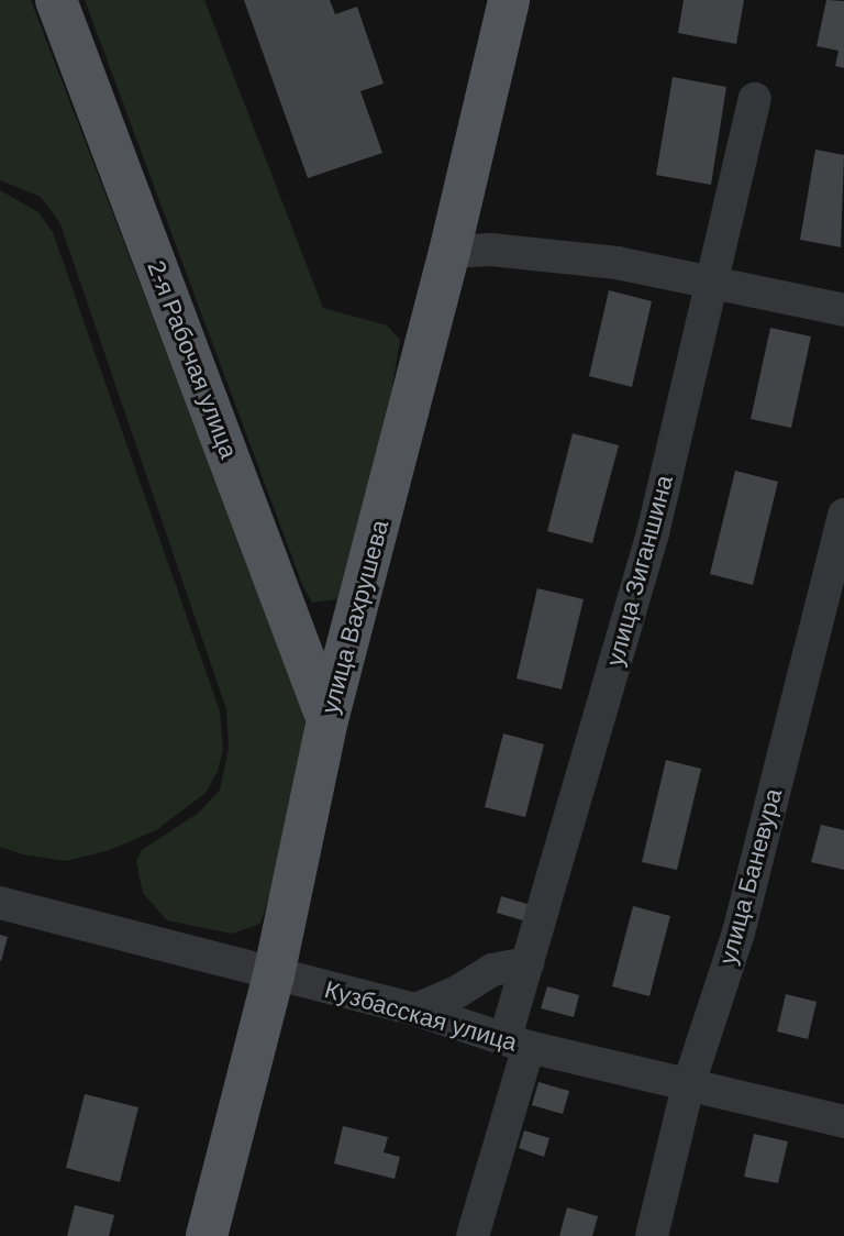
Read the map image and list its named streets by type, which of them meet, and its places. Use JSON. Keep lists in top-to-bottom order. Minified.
{"streets":{"main road":["2-я Рабочая улица","улица Вахрушева"],"street":["улица Зиганшина","улица Баневура","Кузбасская улица"]},"crossings":[["2-я Рабочая улица","улица Вахрушева"],["улица Зиганшина","Кузбасская улица"],["улица Вахрушева","Кузбасская улица"],["улица Баневура","Кузбасская улица"]]}
